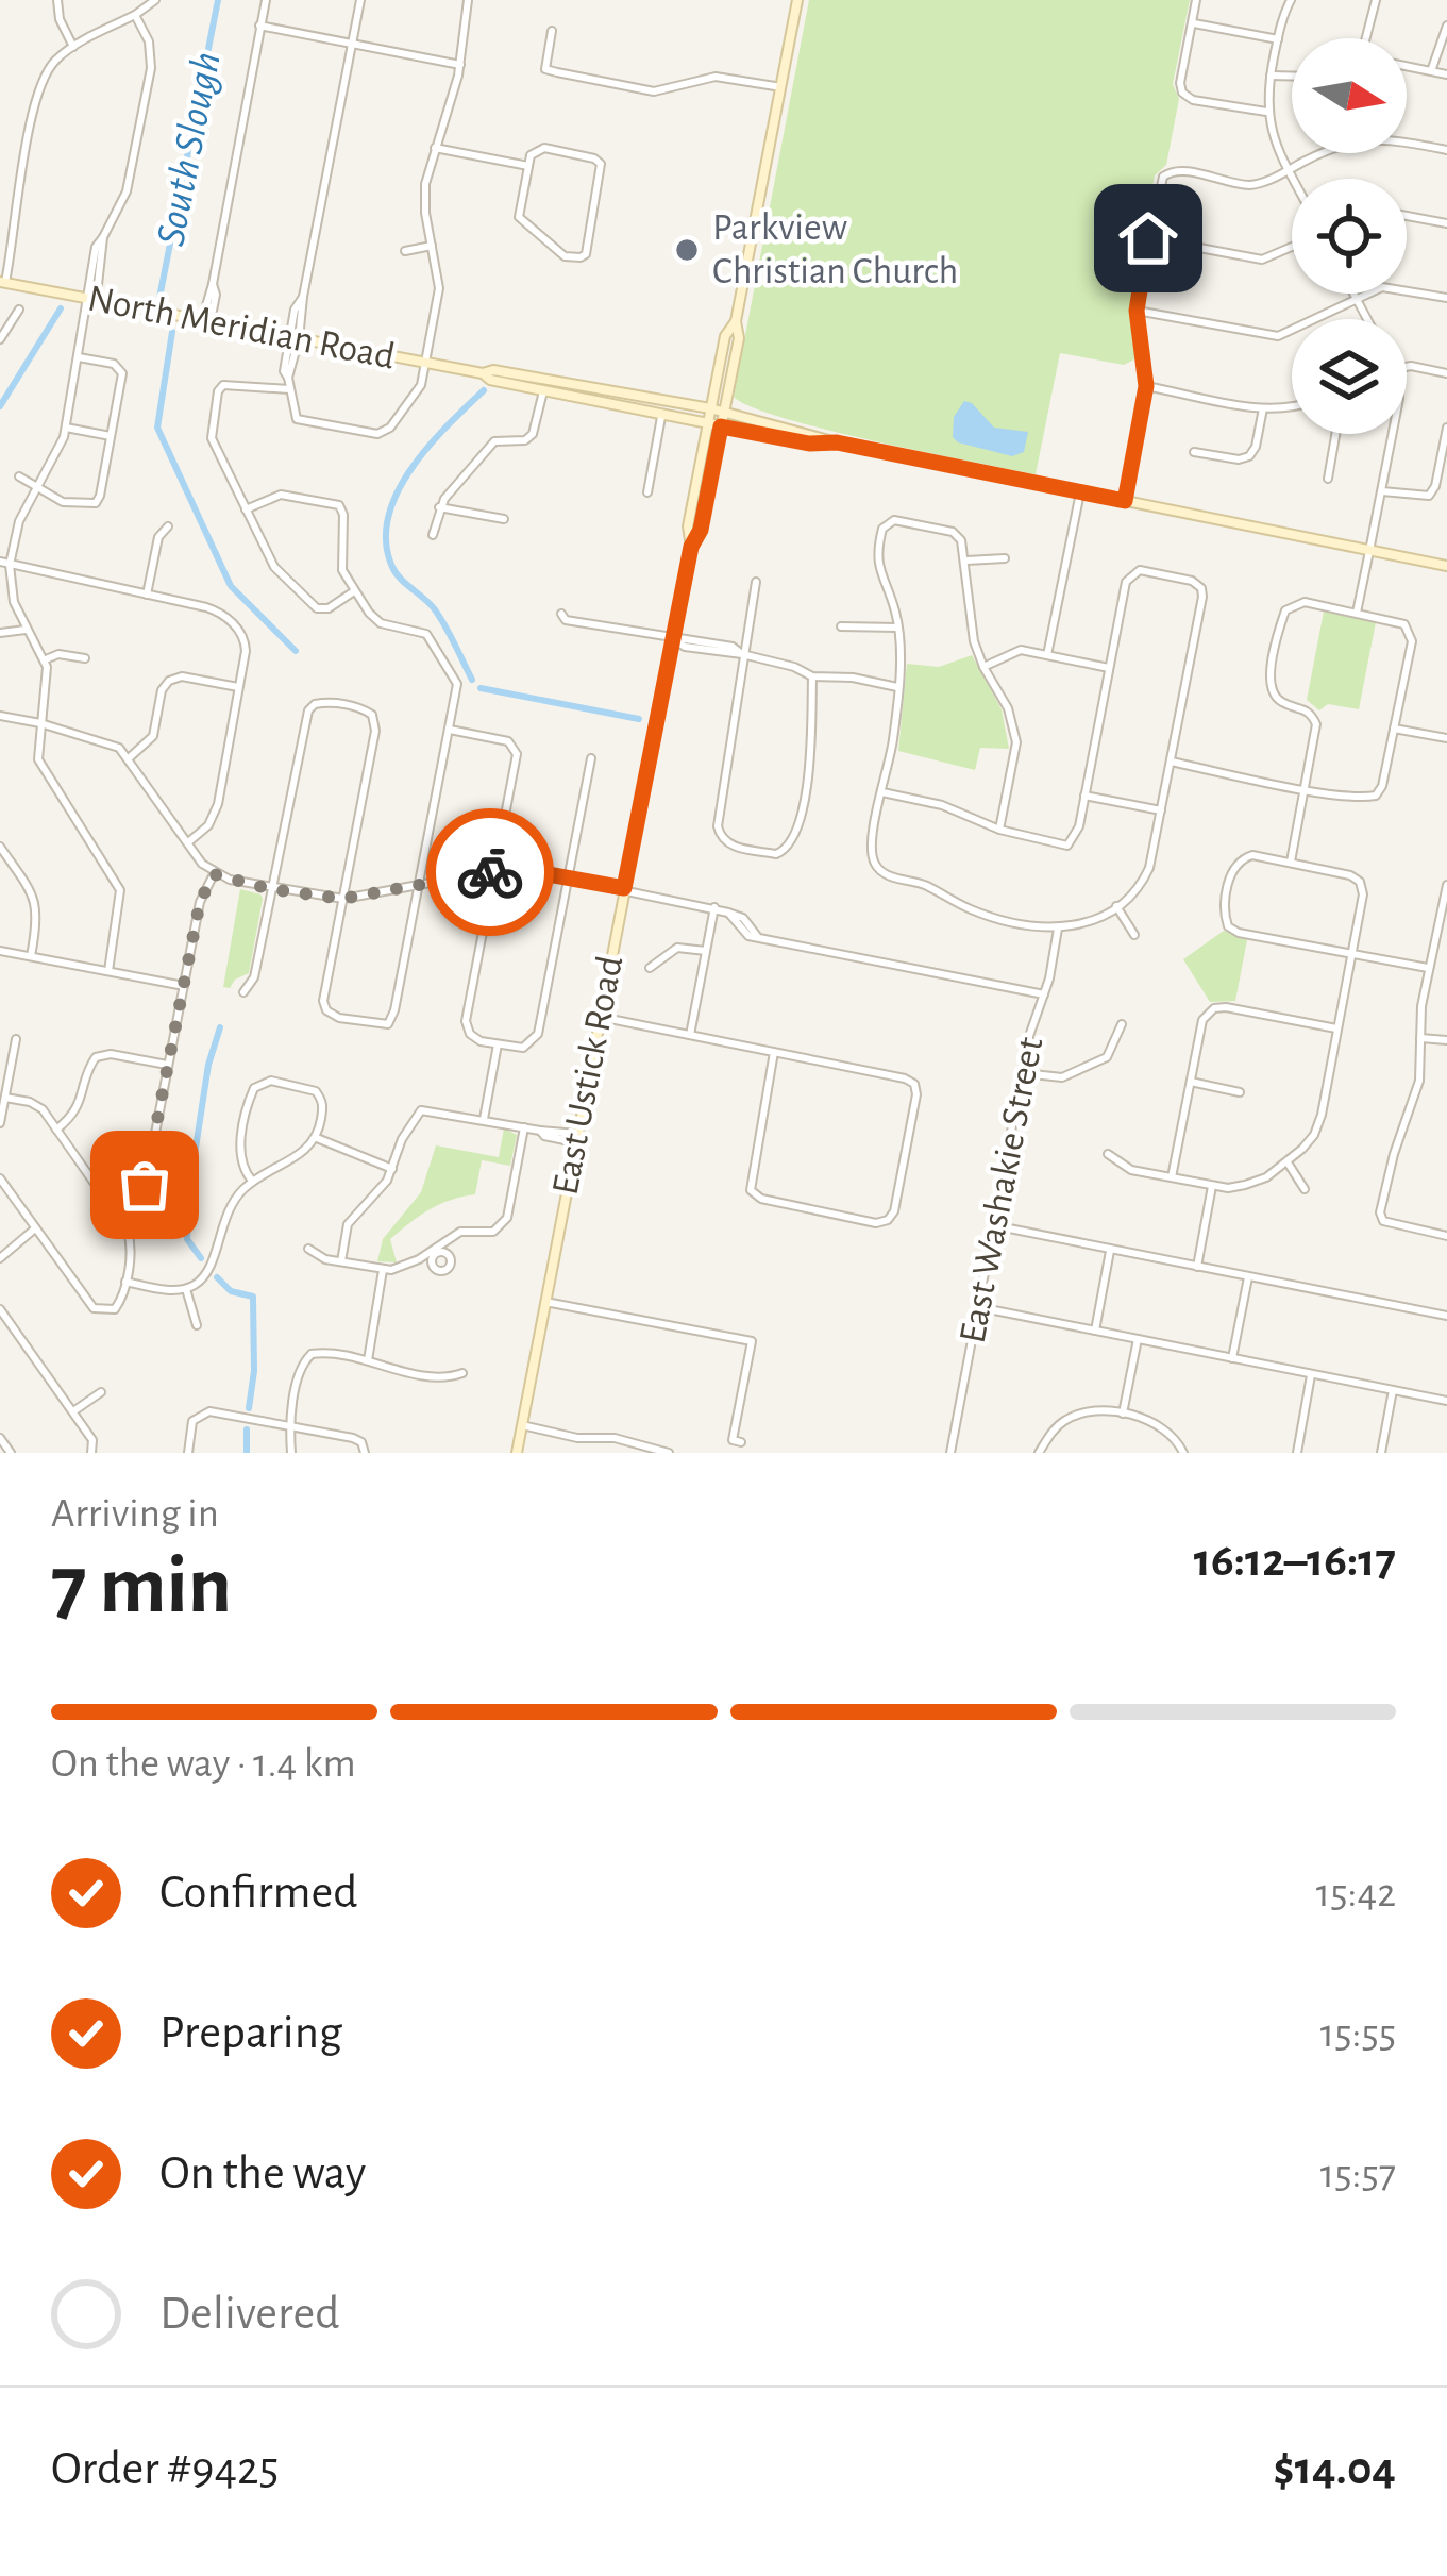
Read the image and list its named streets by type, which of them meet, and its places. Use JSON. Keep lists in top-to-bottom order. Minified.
{"streets":{"main road":["North Meridian Road","East Ustick Road"],"street":["East Washakie Street"]},"crossings":[["North Meridian Road","East Ustick Road"]],"water":["South Slough"],"places":["Parkview Christian Church"],"north":"right","page":{"heading":["7 min","Arriving in","16:12–16:17"],"panel":["Order #9425","$14.04"],"bar":"On the way · 1.4 km","list":[["Confirmed","15:42"],["Preparing","15:55"],["On the way","15:57"],"Delivered"]}}
